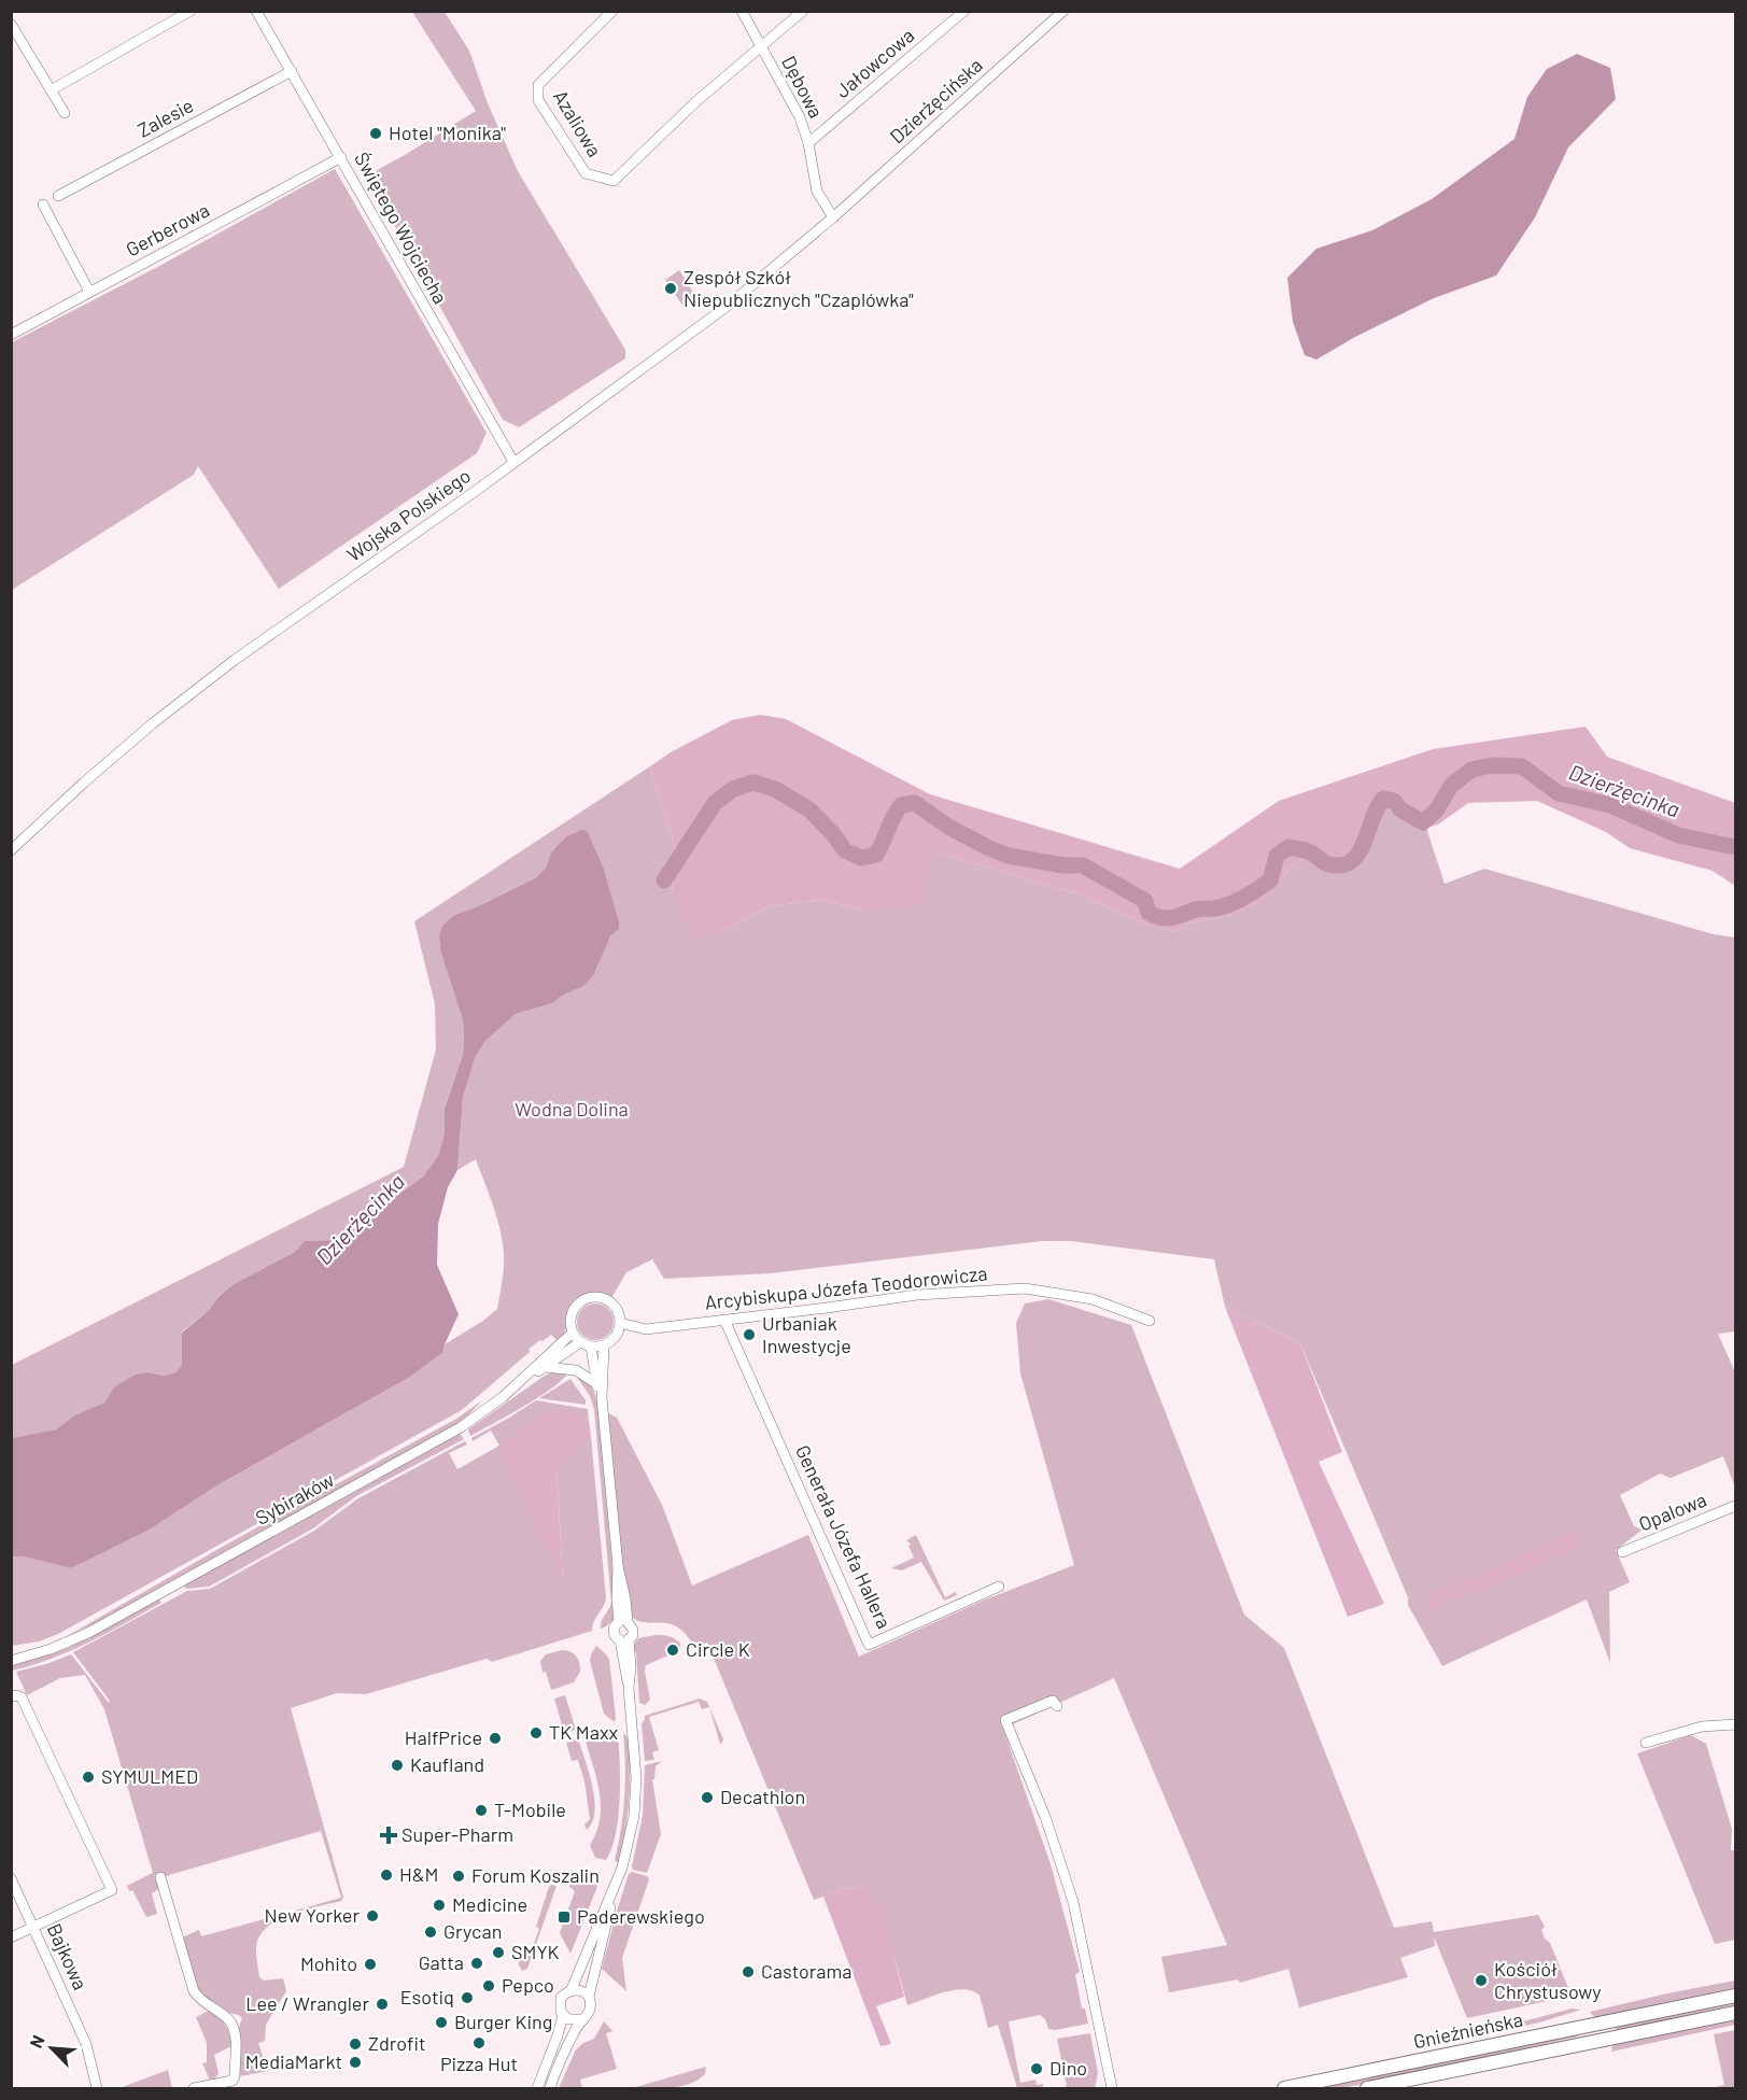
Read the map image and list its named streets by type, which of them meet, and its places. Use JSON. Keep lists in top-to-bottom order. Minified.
{"streets":{"main road":["Gnieźnieńska"],"street":["Jałowcowa","Dębowa","Dzierżęcińska","Zalesie","Azaliowa","Świętego Wojciecha","Gerberowa","Wojska Polskiego","Arcybiskupa Józefa Teodorowicza","Sybiraków","Opalowa","Generała Józefa Hallera","Bajkowa"]},"crossings":[["Jałowcowa","Dębowa"],["Dębowa","Dzierżęcińska"],["Dębowa","Azaliowa"],["Dębowa","Wojska Polskiego"],["Dzierżęcińska","Wojska Polskiego"],["Zalesie","Świętego Wojciecha"],["Świętego Wojciecha","Gerberowa"],["Świętego Wojciecha","Wojska Polskiego"],["Arcybiskupa Józefa Teodorowicza","Sybiraków"],["Arcybiskupa Józefa Teodorowicza","Generała Józefa Hallera"]],"water":["Dzierżęcinka"],"parks":["Wodna Dolina"],"places":{"other":["Hotel \"Monika\"","Zespół Szkół Niepublicznych \"Czaplówka\"","Urbaniak Inwestycje","Circle K","TK Maxx","HalfPrice","Kaufland","SYMULMED","Decathlon","T-Mobile","H&M","Forum Koszalin","Medicine","New Yorker","Grycan","SMYK","Gatta","Mohito","Castorama","Kościół Chrystusowy","Pepco","Esotiq","Lee / Wrangler","Burger King","Pizza Hut","Zdrofit","MediaMarkt","Dino"],"health":["Super-Pharm"],"transit":["Paderewskiego"]},"north":"top left"}
